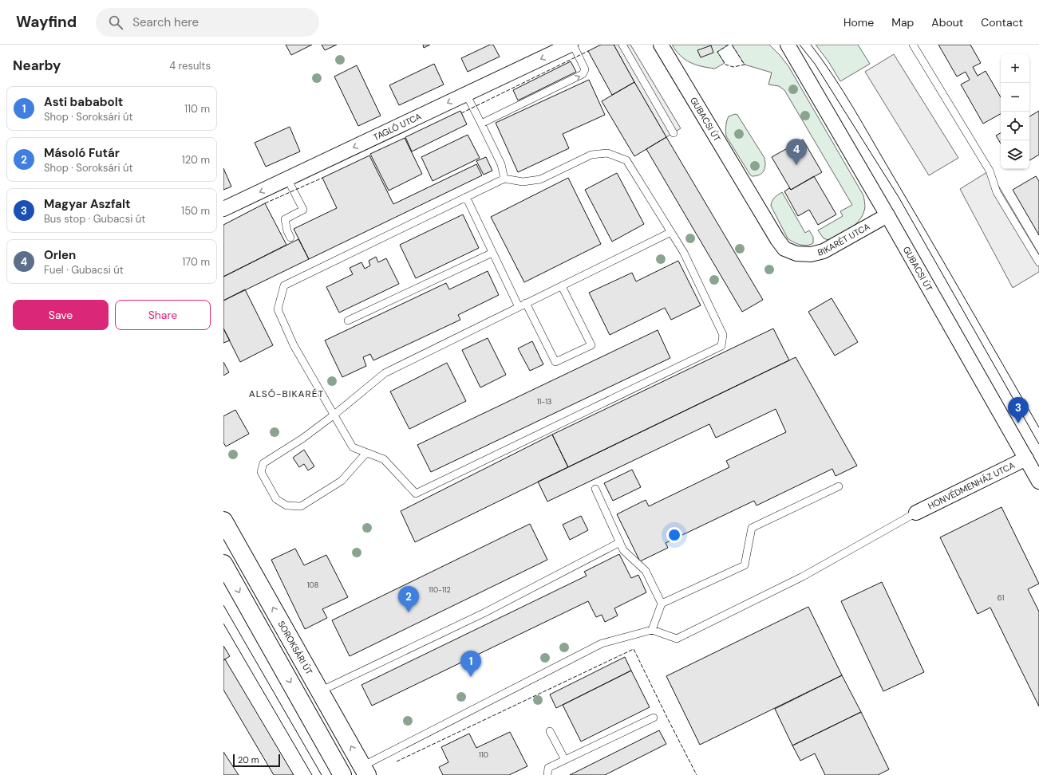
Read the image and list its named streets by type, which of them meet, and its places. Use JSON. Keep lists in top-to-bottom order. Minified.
{"streets":{"main road":["SOROKSÁRI ÚT"],"street":["GUBACSI ÚT","TAGLÓ UTCA","BIKARÉT UTCA","HONVÉDMENHÁZ UTCA"]},"crossings":[["GUBACSI ÚT","BIKARÉT UTCA"],["GUBACSI ÚT","HONVÉDMENHÁZ UTCA"]],"one_way":["TAGLÓ UTCA"],"districts":["ALSÓ-BIKARÉT"],"house_numbers":["11-13","108","110-112","61","110"],"scale_bar":"20 m","page":{"header":"Wayfind","search":"Search here","nav":["Home","Map","About","Contact"],"heading":["Nearby","4 results"],"map_buttons":["+","−"],"list":[{"mark":"1","name":"Asti bababolt","note":"Shop · Soroksári út","value":"110 m"},{"mark":"2","name":"Másoló Futár","note":"Shop · Soroksári út","value":"120 m"},{"mark":"3","name":"Magyar Aszfalt","note":"Bus stop · Gubacsi út","value":"150 m"},{"mark":"4","name":"Orlen","note":"Fuel · Gubacsi út","value":"170 m"}],"pins":["4","3","2","1"],"buttons":["Save","Share"],"scale":"20 m"}}
